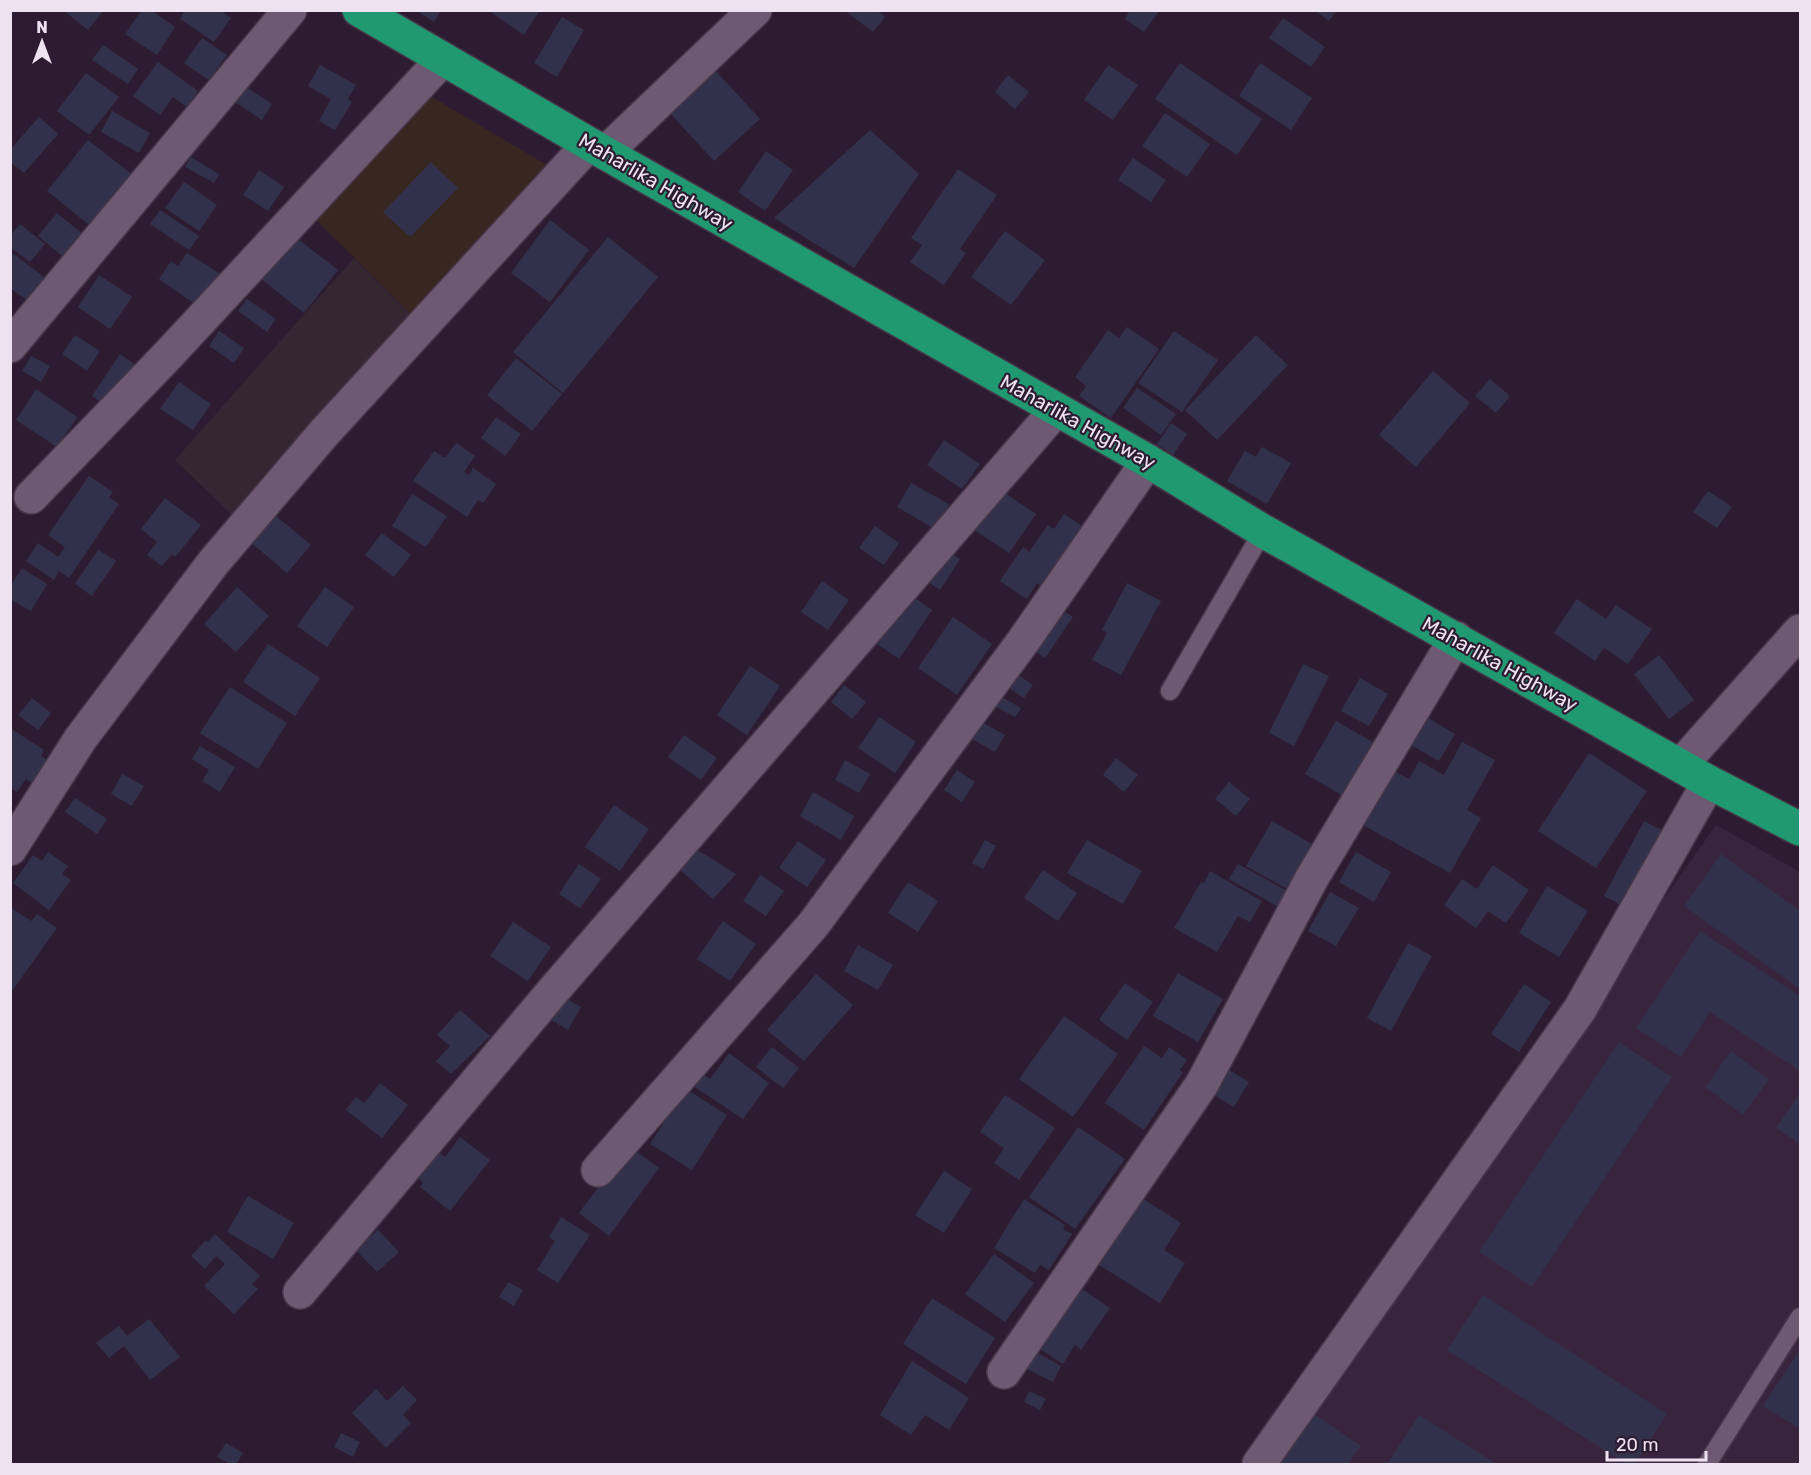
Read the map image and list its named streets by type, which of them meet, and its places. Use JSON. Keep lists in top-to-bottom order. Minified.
{"streets":{"highway":["Maharlika Highway"]},"scale_bar":"20 m","north":"top"}
